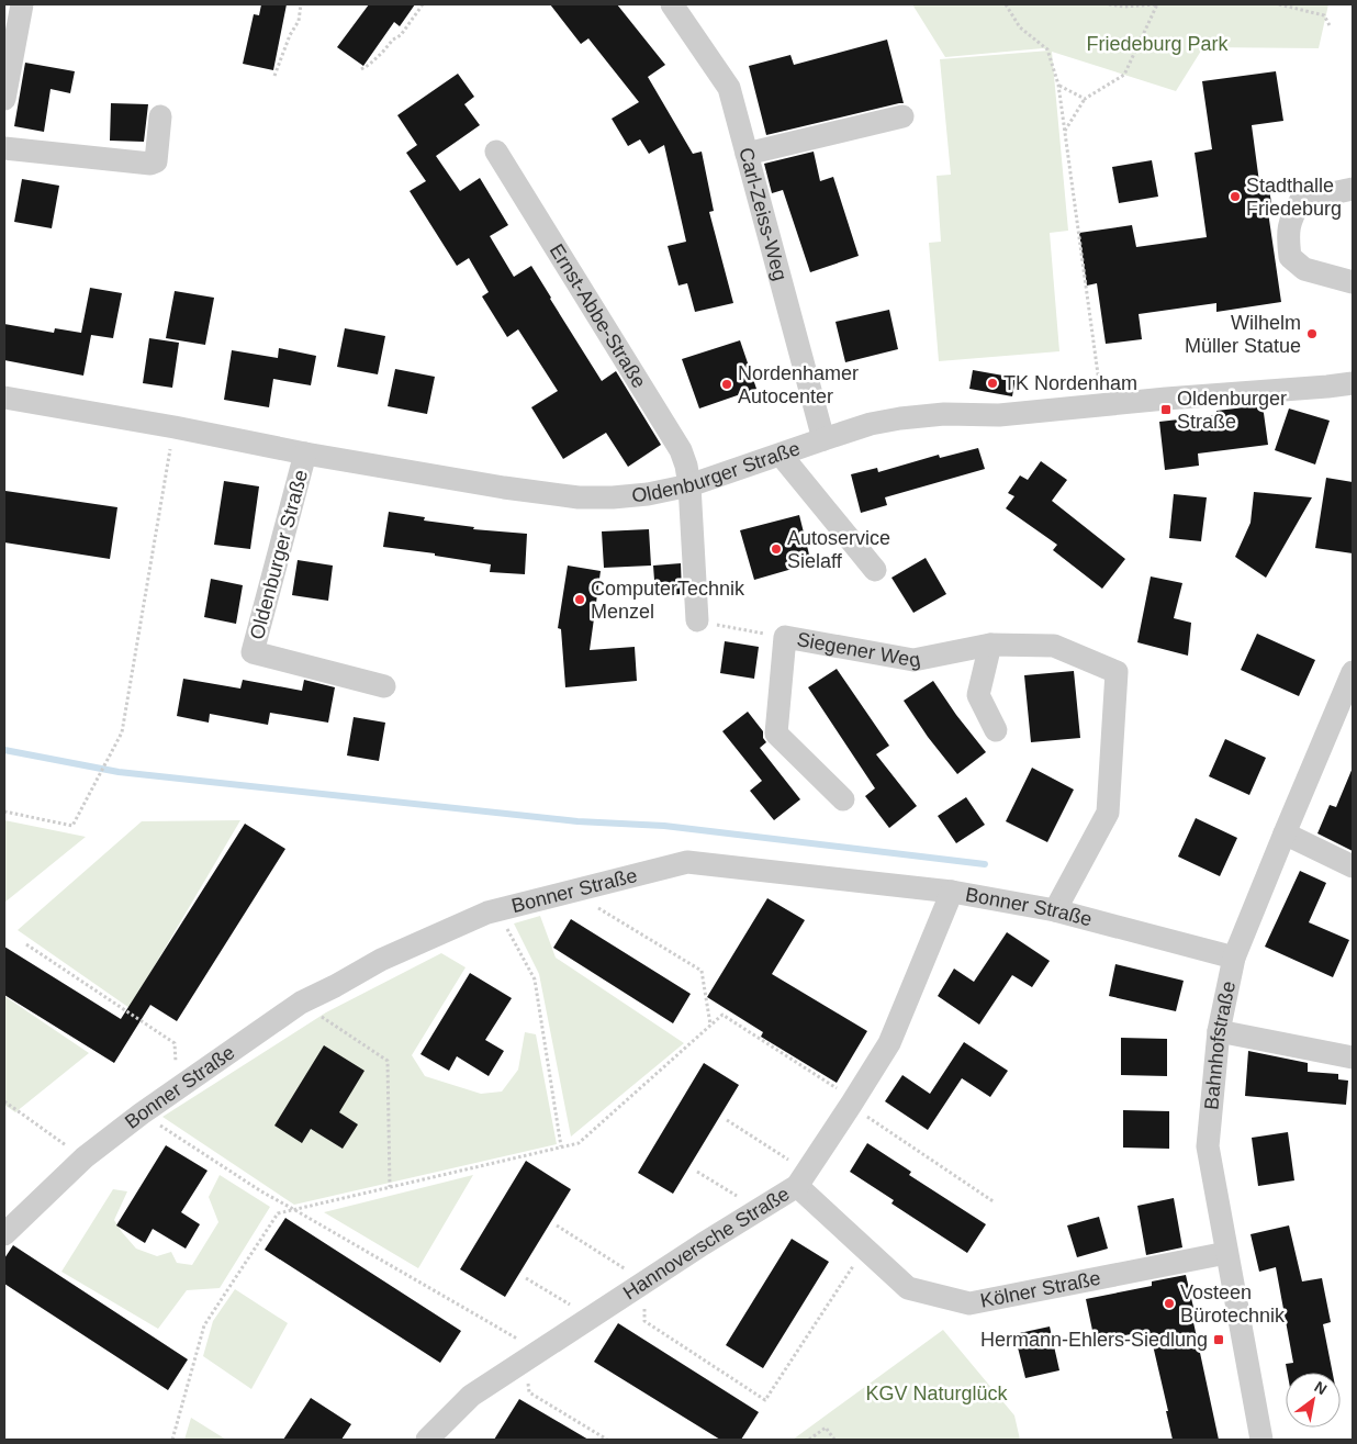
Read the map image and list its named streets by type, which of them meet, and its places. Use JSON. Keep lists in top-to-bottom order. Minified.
{"streets":{"street":["Carl-Zeiss-Weg","Ernst-Abbe-Straße","Oldenburger Straße","Siegener Weg","Bonner Straße","Bahnhofstraße","Hannoversche Straße","Kölner Straße"]},"crossings":[["Carl-Zeiss-Weg","Oldenburger Straße"],["Ernst-Abbe-Straße","Oldenburger Straße"],["Siegener Weg","Bonner Straße"],["Bonner Straße","Bahnhofstraße"],["Bonner Straße","Hannoversche Straße"],["Bahnhofstraße","Kölner Straße"],["Hannoversche Straße","Kölner Straße"]],"parks":["Friedeburg Park","KGV Naturglück"],"places":{"other":["Stadthalle Friedeburg","Wilhelm Müller Statue","TK Nordenham","Nordenhamer Autocenter","Autoservice Sielaff","ComputerTechnik Menzel","Vosteen Bürotechnik"],"transit":["Oldenburger Straße","Hermann-Ehlers-Siedlung"]},"north":"top right"}
